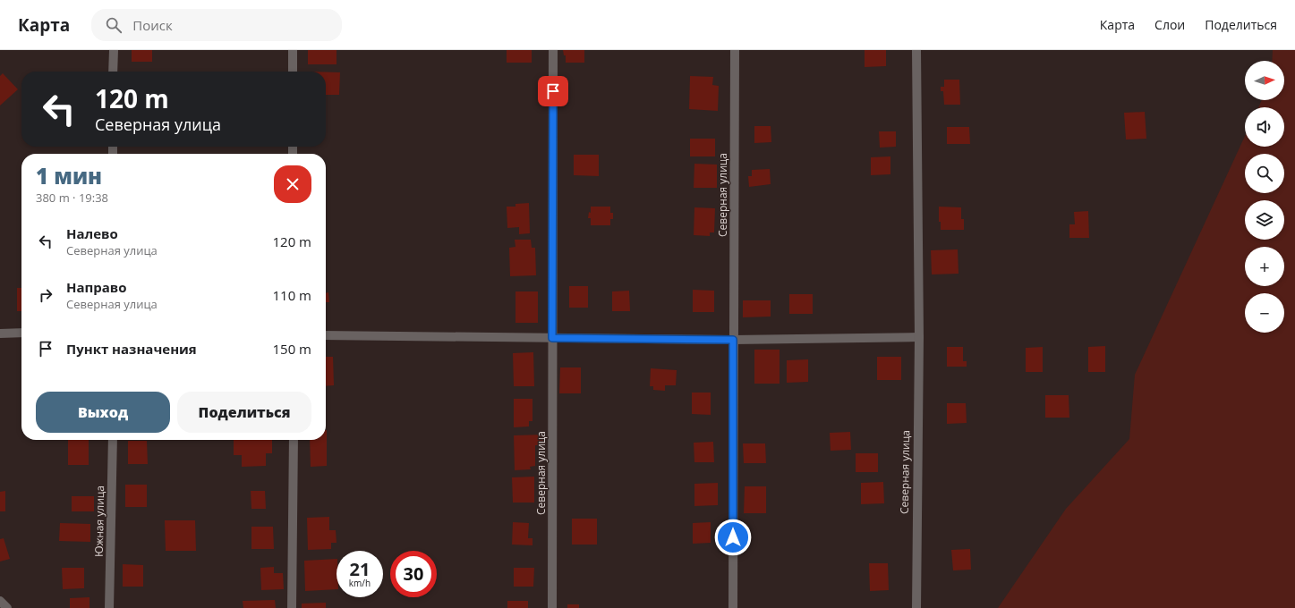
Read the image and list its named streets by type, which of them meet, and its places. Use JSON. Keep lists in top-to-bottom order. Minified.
{"streets":{"street":["Северная улица","Южная улица"]},"north":"right","page":{"header":"Карта","search":"Поиск","nav":["Карта","Слои","Поделиться"],"map_buttons":["+","−"],"turn":["120 m","Северная улица"],"heading":["1 мин","380 m · 19:38"],"list":[{"name":"Налево","note":"Северная улица","value":"120 m"},{"name":"Направо","note":"Северная улица","value":"110 m"},{"name":"Пункт назначения","value":"150 m"}],"buttons":["Выход","Поделиться"],"speed":"21 km/h","limit":"30"}}
